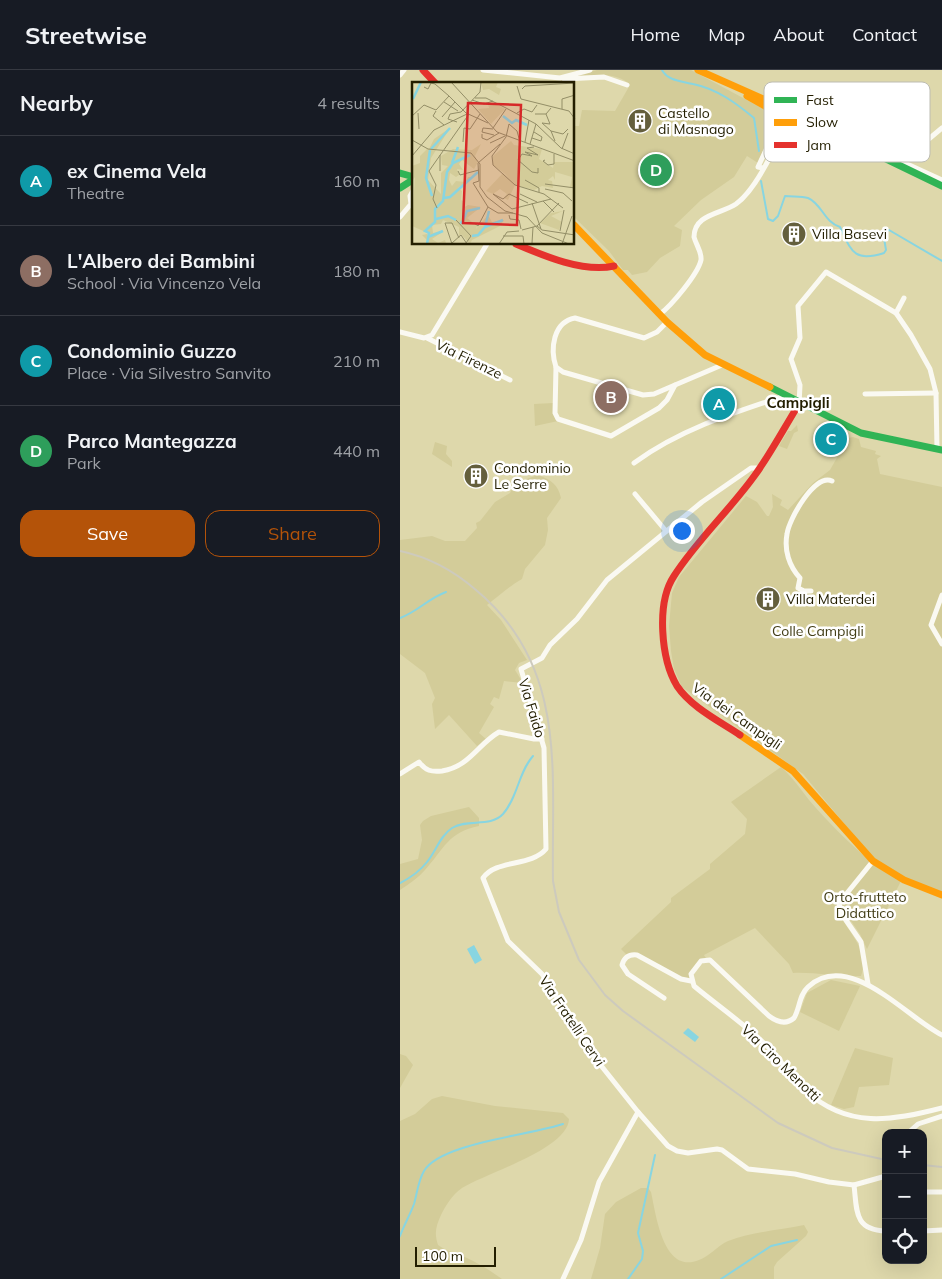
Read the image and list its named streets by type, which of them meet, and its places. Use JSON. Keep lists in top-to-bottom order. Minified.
{"streets":{"street":["Via Firenze","Via Faido","Via dei Campigli","Via Fratelli Cervi","Via Ciro Menotti"]},"crossings":[["Via Faido","Via dei Campigli"],["Via Faido","Via Fratelli Cervi"]],"districts":["Campigli"],"parks":["Colle Campigli","Orto-frutteto Didattico"],"places":{"building":["Castello di Masnago","Villa Basevi","Condominio Le Serre","Villa Materdei"]},"legend":["Fast","Slow","Jam"],"scale_bar":"100 m","page":{"header":"Streetwise","nav":["Home","Map","About","Contact"],"heading":["Nearby","4 results"],"list":[{"mark":"A","name":"ex Cinema Vela","note":"Theatre","value":"160 m"},{"mark":"B","name":"L'Albero dei Bambini","note":"School · Via Vincenzo Vela","value":"180 m"},{"mark":"C","name":"Condominio Guzzo","note":"Place · Via Silvestro Sanvito","value":"210 m"},{"mark":"D","name":"Parco Mantegazza","note":"Park","value":"440 m"}],"pins":["D","B","A","C"],"buttons":["Save","Share"],"map_buttons":["+","−"],"scale":"100 m"}}
